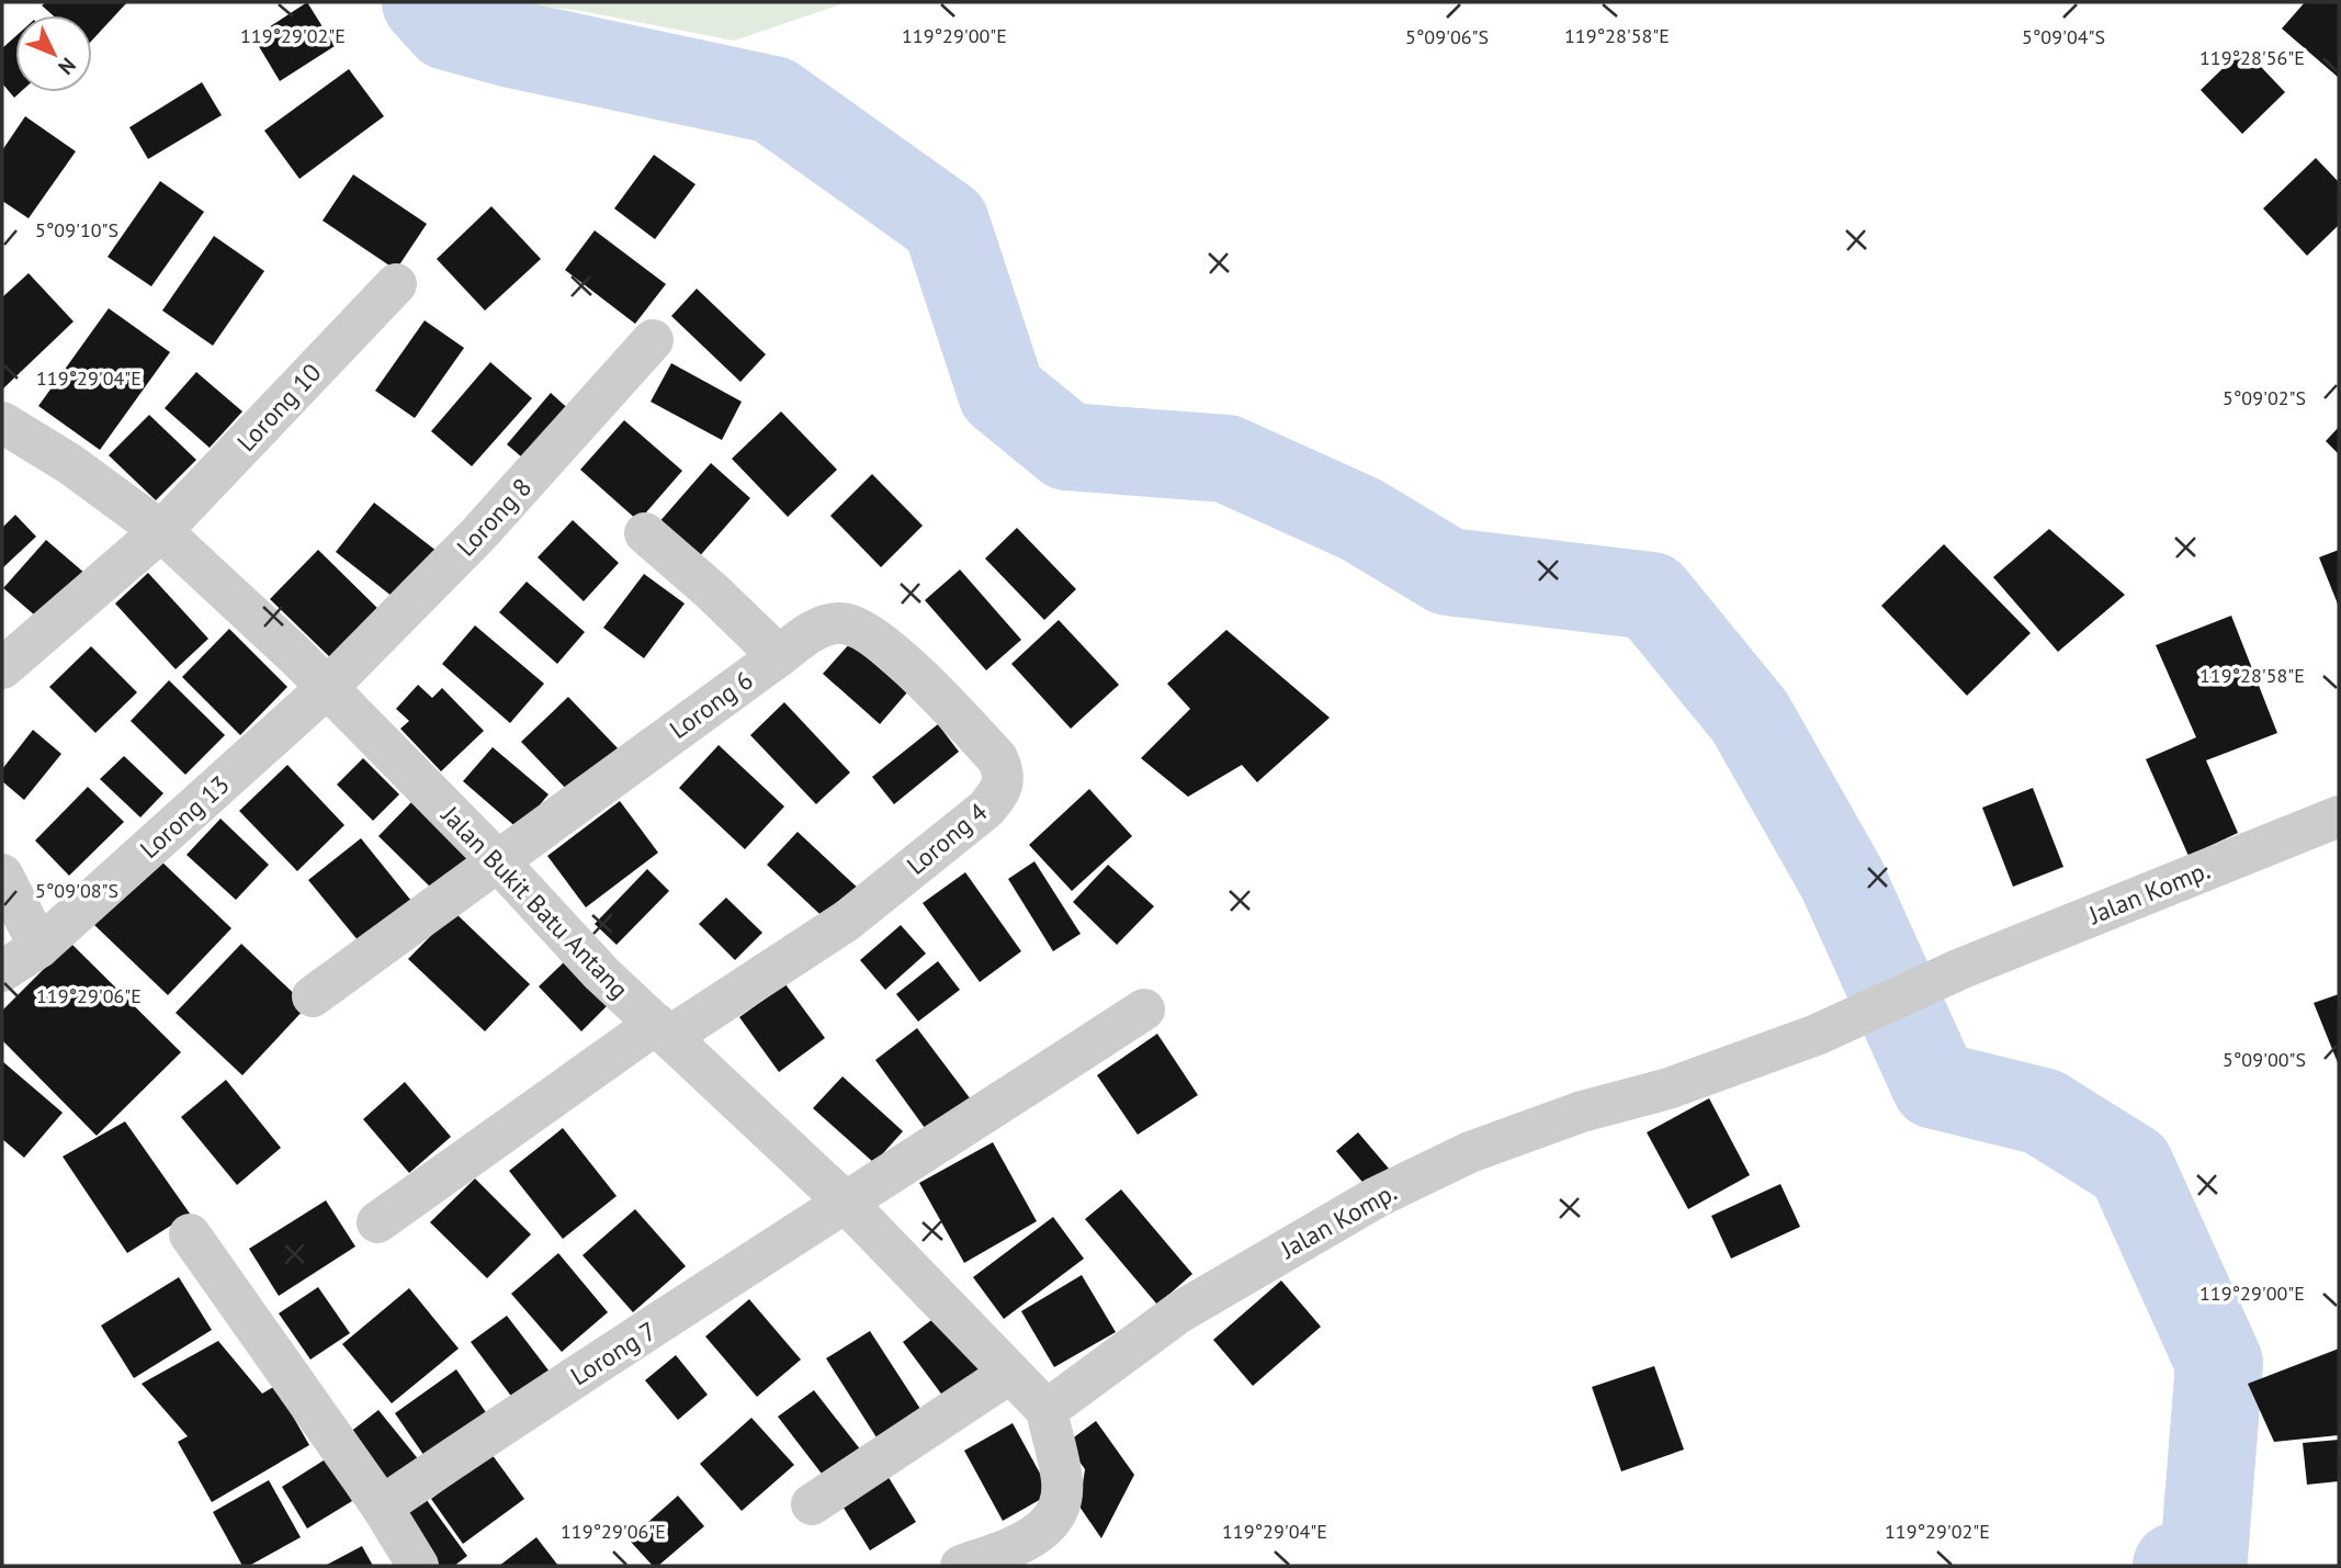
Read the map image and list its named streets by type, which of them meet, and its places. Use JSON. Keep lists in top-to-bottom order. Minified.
{"streets":{"street":["Lorong 10","Lorong 8","Lorong 6","Lorong 13","Lorong 4","Jalan Komp.","Jalan Bukit Batu Antang","Lorong 7"]},"crossings":[["Lorong 10","Jalan Bukit Batu Antang"],["Lorong 8","Lorong 13"],["Lorong 8","Jalan Bukit Batu Antang"],["Lorong 6","Lorong 4"],["Lorong 6","Jalan Bukit Batu Antang"],["Lorong 13","Jalan Bukit Batu Antang"],["Lorong 4","Jalan Bukit Batu Antang"],["Jalan Komp.","Jalan Bukit Batu Antang"],["Jalan Bukit Batu Antang","Lorong 7"]],"north":"bottom right","coordinates":["119°29'02\"E","119°29'00\"E","119°28'58\"E","5°09'06\"S","5°09'04\"S","119°28'56\"E","5°09'10\"S","119°29'04\"E","5°09'02\"S","5°09'08\"S","119°29'06\"E","5°09'00\"S"]}
